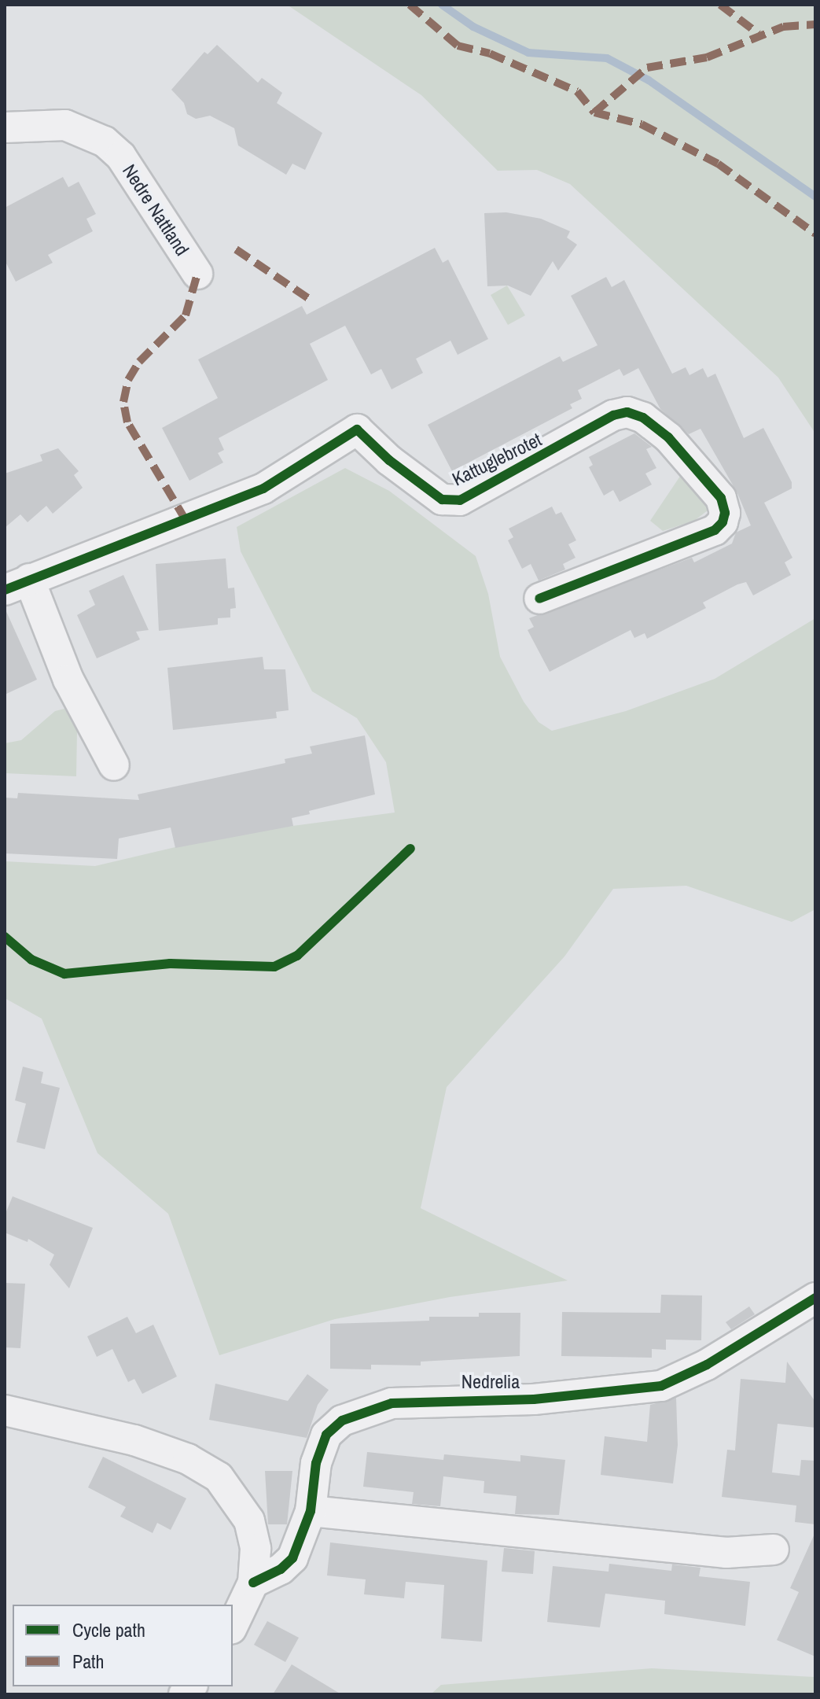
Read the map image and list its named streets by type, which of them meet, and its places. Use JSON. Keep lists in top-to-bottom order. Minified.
{"streets":{"street":["Nedre Nattland","Kattuglebrotet","Nedrelia"]},"legend":["Cycle path","Path"]}
